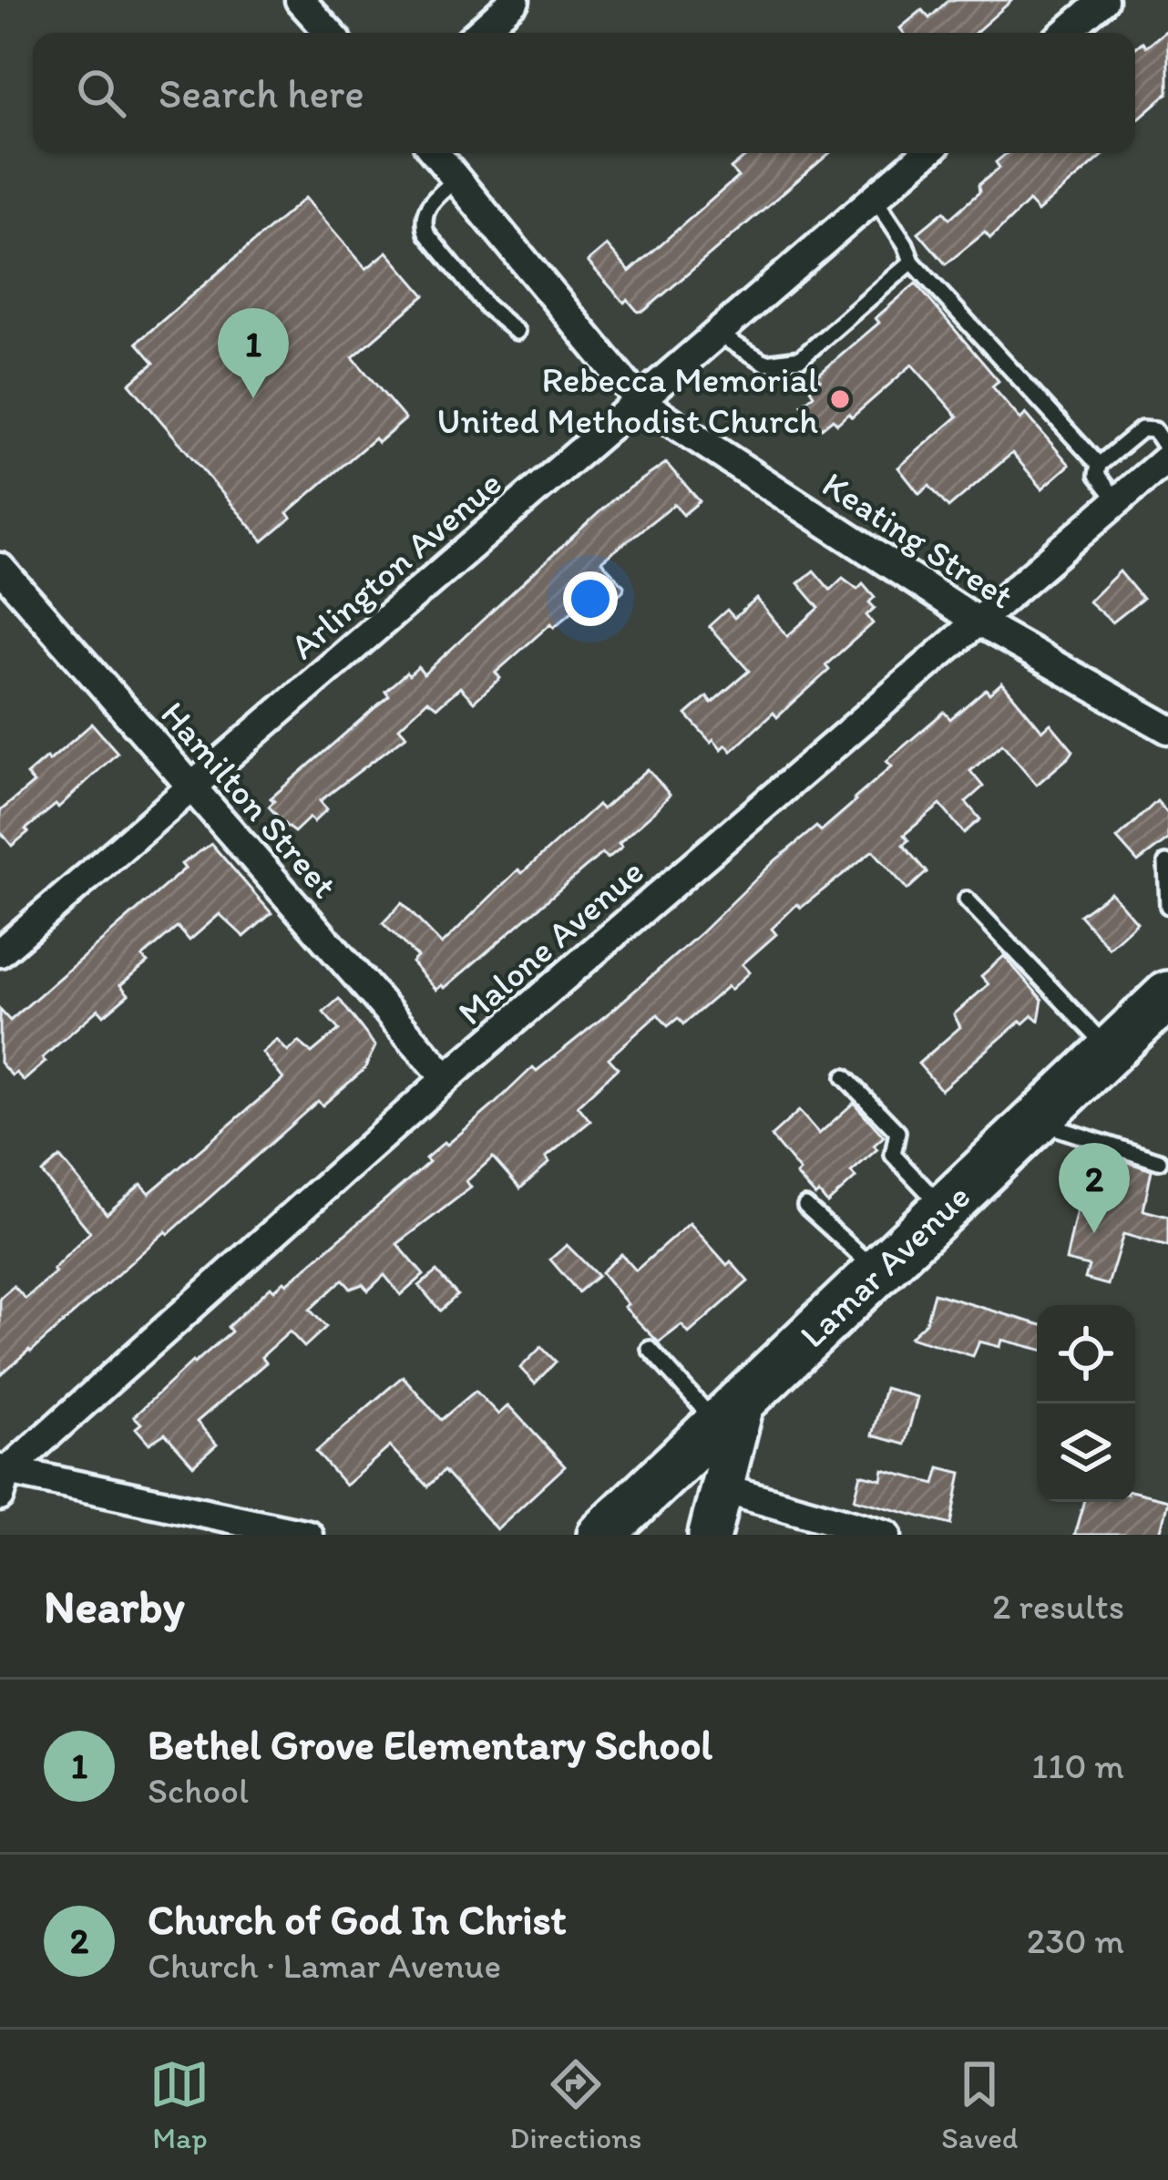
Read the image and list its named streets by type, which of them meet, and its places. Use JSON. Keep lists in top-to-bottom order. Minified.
{"streets":{"main road":["Lamar Avenue"],"street":["Keating Street","Arlington Avenue","Hamilton Street","Malone Avenue"]},"crossings":[["Keating Street","Arlington Avenue"],["Keating Street","Malone Avenue"],["Arlington Avenue","Hamilton Street"],["Hamilton Street","Malone Avenue"]],"places":["Rebecca Memorial United Methodist Church"],"page":{"search":"Search here","pins":["1","2"],"heading":["Nearby","2 results"],"list":[{"mark":"1","name":"Bethel Grove Elementary School","note":"School","value":"110 m"},{"mark":"2","name":"Church of God In Christ","note":"Church · Lamar Avenue","value":"230 m"}],"nav":["Map","Directions","Saved"]}}
